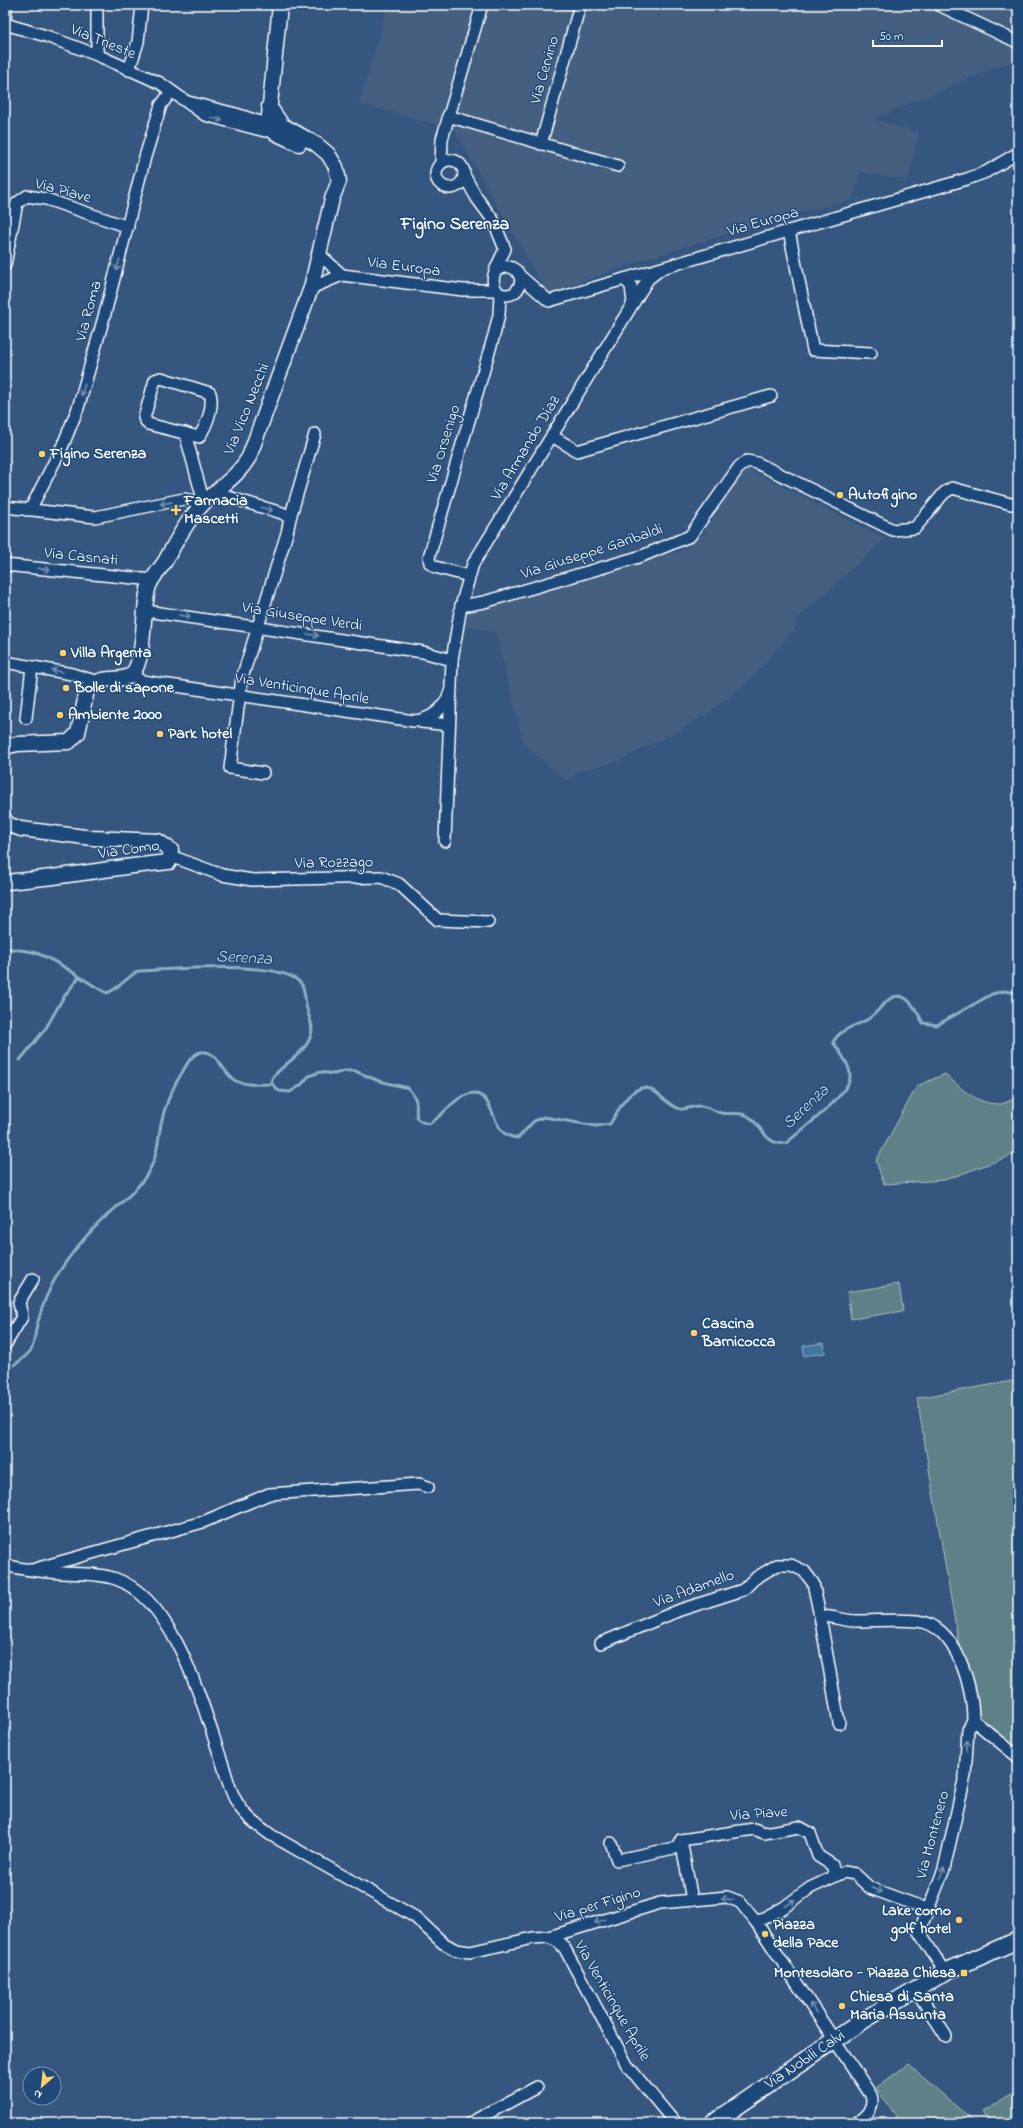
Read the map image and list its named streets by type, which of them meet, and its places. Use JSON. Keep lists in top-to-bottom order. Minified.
{"streets":{"main road":["Via Nobili Calvi"],"street":["Via Trieste","Via Cervino","Via Piave","Via Europa","Via Roma","Via Vico Necchi","Via Orsenigo","Via Armando Diaz","Via Giuseppe Garibaldi","Via Casnati","Via Giuseppe Verdi","Via Venticinque Aprile","Via Como","Via Rozzago","Via Adamello","Via Montenero","Via per Figino"]},"crossings":[["Via Trieste","Via Roma"],["Via Trieste","Via Vico Necchi"],["Via Piave","Via Roma"],["Via Europa","Via Vico Necchi"],["Via Europa","Via Orsenigo"],["Via Europa","Via Armando Diaz"],["Via Vico Necchi","Via Casnati"],["Via Vico Necchi","Via Giuseppe Verdi"],["Via Vico Necchi","Via Venticinque Aprile"],["Via Orsenigo","Via Armando Diaz"],["Via Armando Diaz","Via Giuseppe Garibaldi"],["Via Armando Diaz","Via Giuseppe Verdi"],["Via Armando Diaz","Via Venticinque Aprile"],["Via Venticinque Aprile","Via per Figino"],["Via Como","Via Rozzago"],["Via Montenero","Via Nobili Calvi"],["Via per Figino","Via Nobili Calvi"]],"one_way":["Via Roma","Via Giuseppe Verdi","Via Montenero"],"districts":["Figino Serenza"],"water":["Serenza"],"places":{"other":["Figino Serenza","Autofigino","Villa Argenta","Bolle di sapone","Ambiente 2000","Park hotel","Cascina Barnicocca","Lake como golf hotel","Piazza della Pace","Chiesa di Santa Maria Assunta"],"health":["Farmacia Mascetti"],"transit":["Montesolaro - Piazza Chiesa"]},"scale_bar":"50 m","north":"bottom left"}
